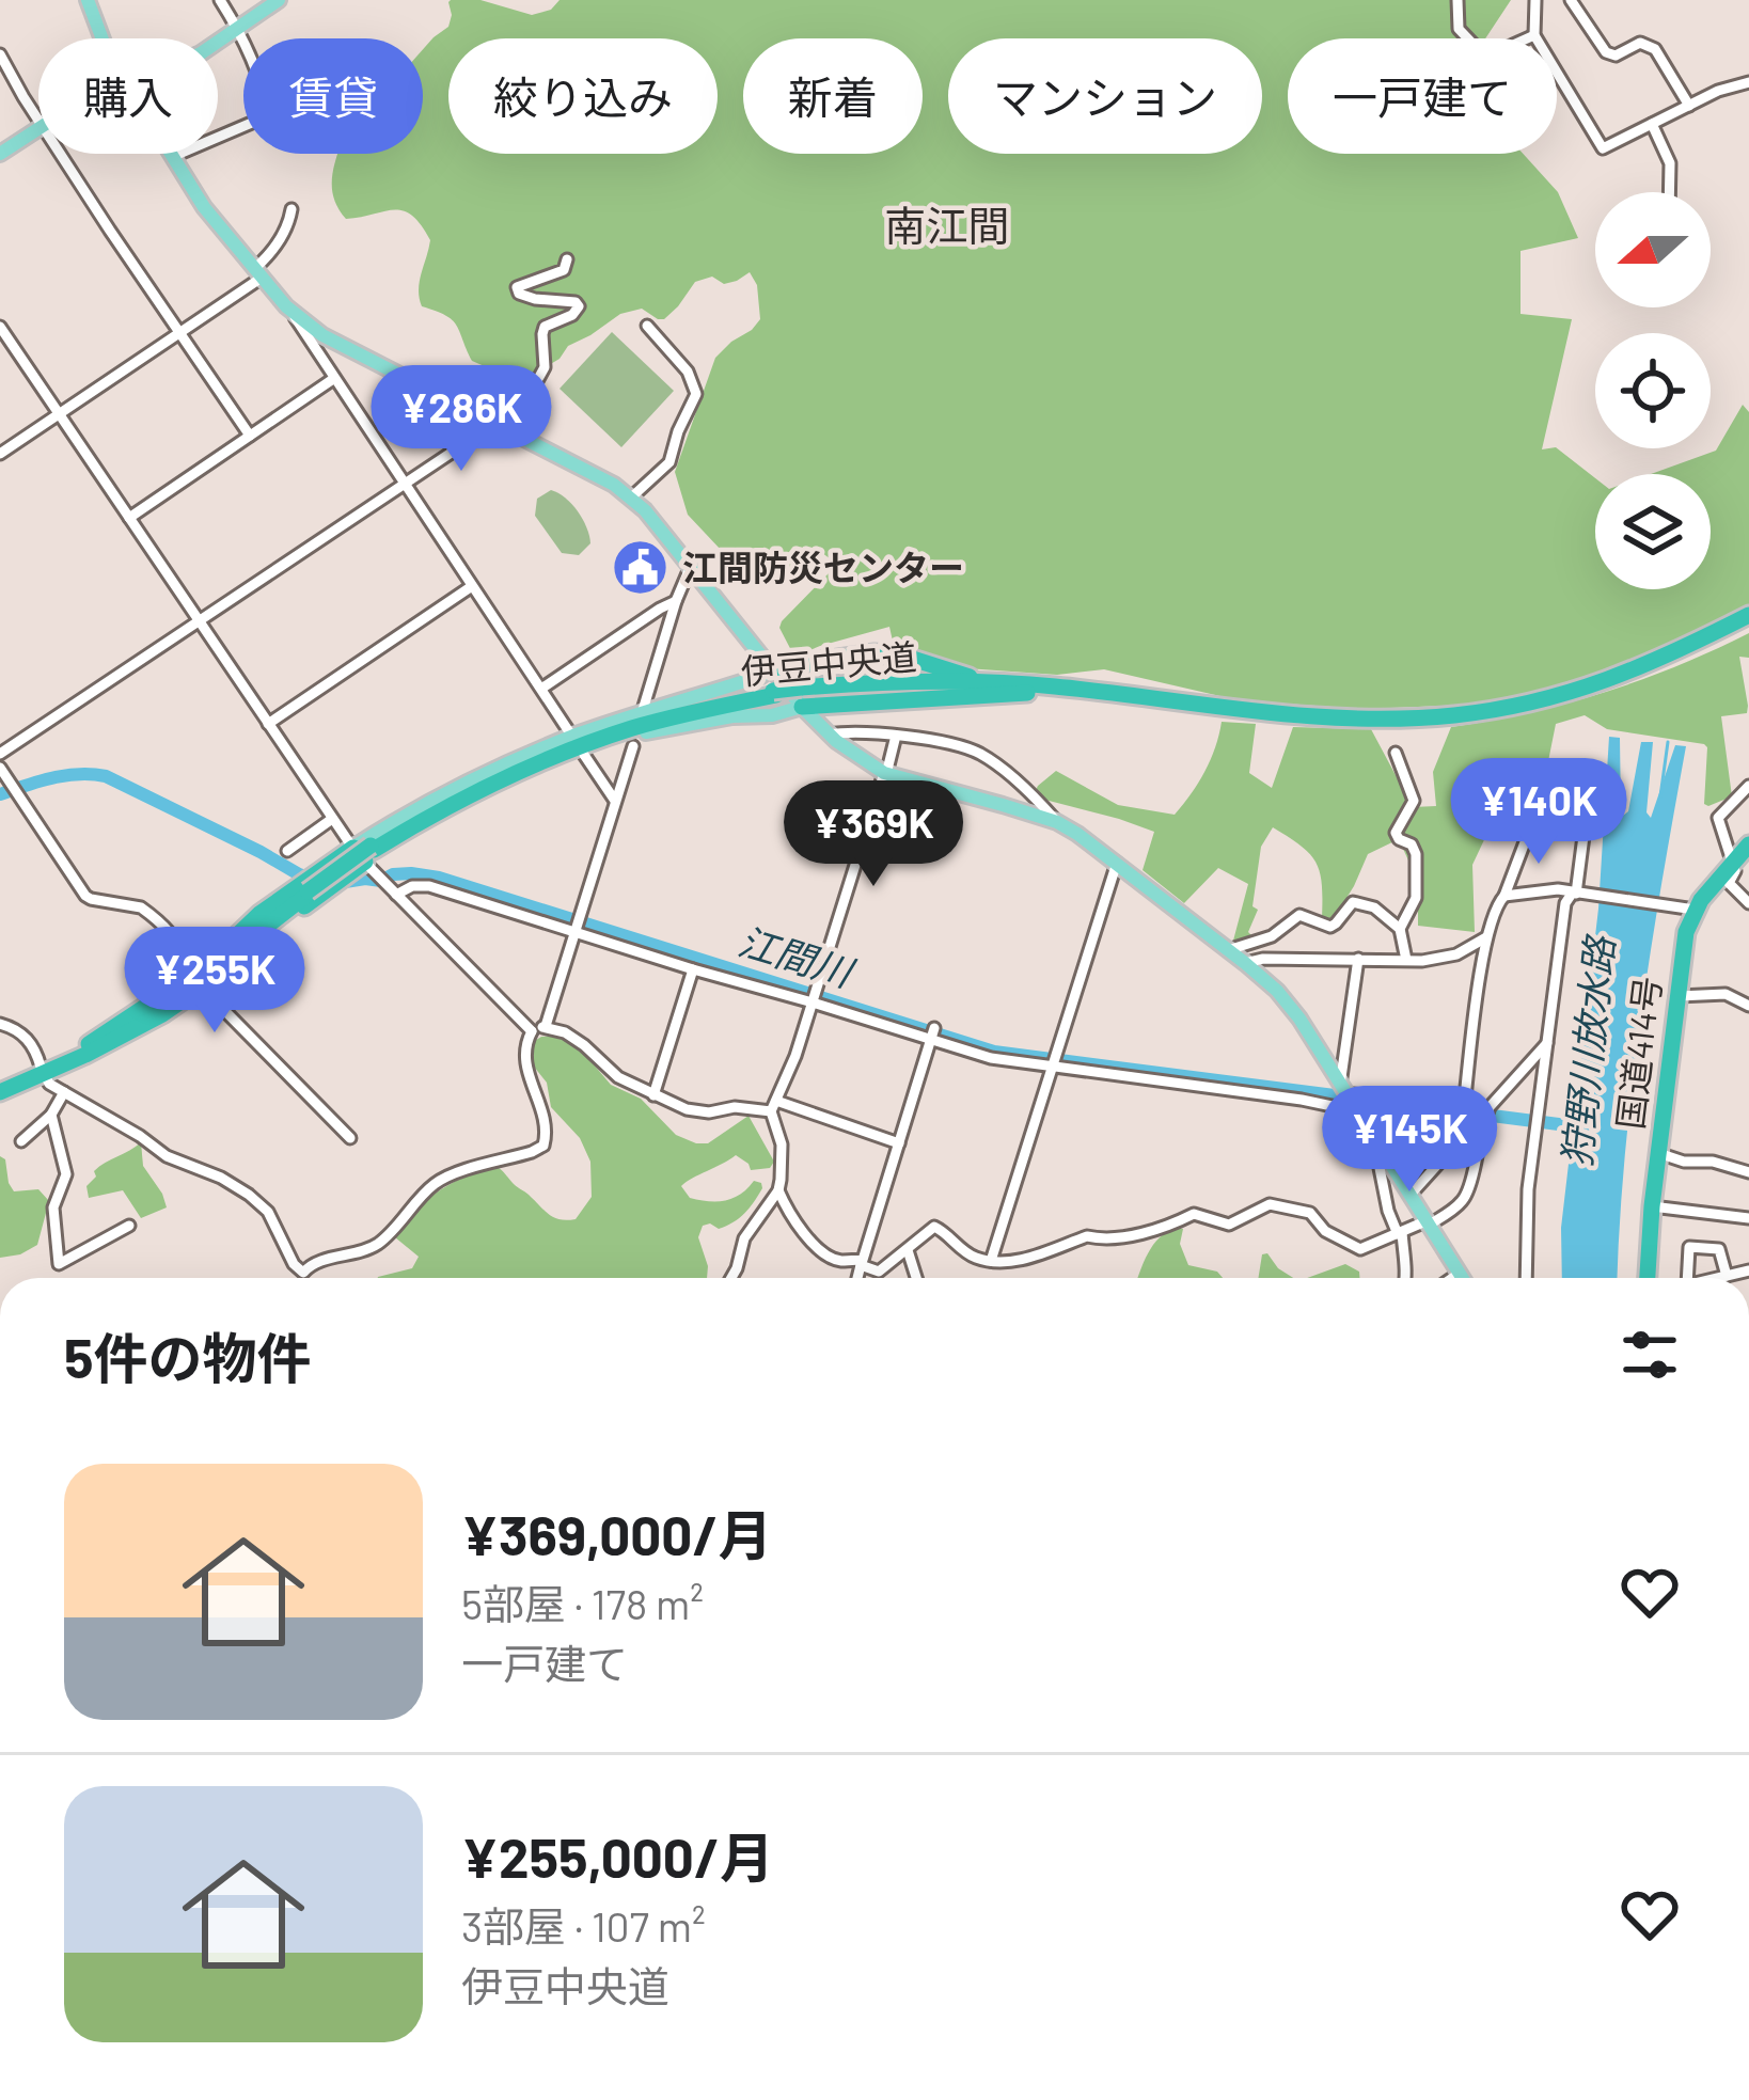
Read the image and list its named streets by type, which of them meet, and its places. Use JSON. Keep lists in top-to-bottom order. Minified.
{"streets":{"highway":["伊豆中央道","国道414号"]},"districts":["南江間"],"water":["江間川","狩野川放水路"],"places":{"public building":["江間防災センター"]},"north":"left","page":{"chip":["購入","賃貸","絞り込み","新着","マンション","一戸建て"],"price":["¥286K","¥140K","¥369K","¥255K","¥145K"],"heading":"5件の物件","list":[{"name":"¥369,000/月","note":"5部屋 · 178 m² · 一戸建て"},{"name":"¥255,000/月","note":"3部屋 · 107 m² · 伊豆中央道"}]}}
